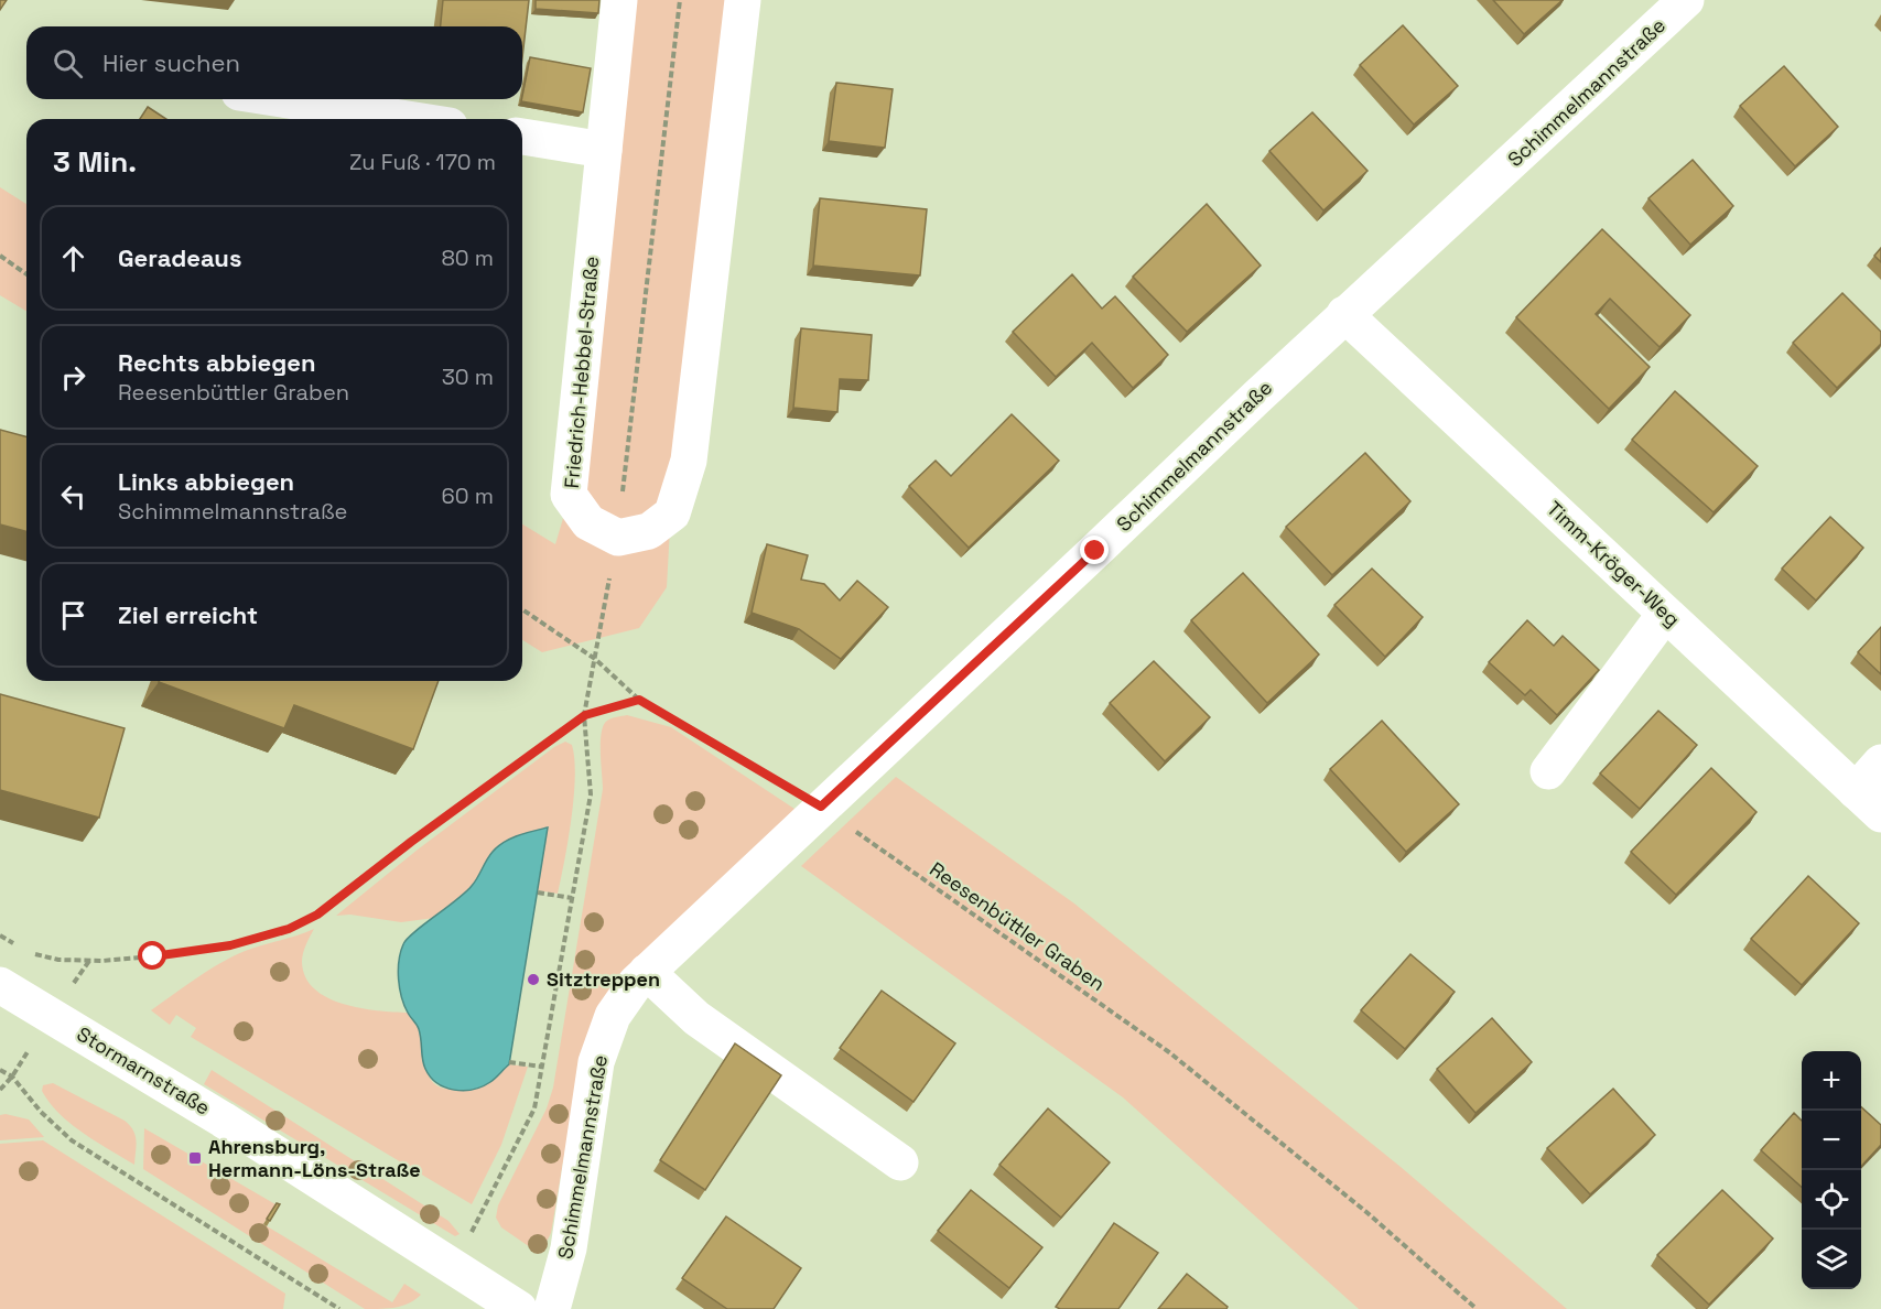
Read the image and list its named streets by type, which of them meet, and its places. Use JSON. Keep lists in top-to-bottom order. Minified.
{"streets":{"street":["Schimmelmannstraße","Friedrich-Hebbel-Straße","Timm-Kröger-Weg","Stormarnstraße"],"path":["Reesenbüttler Graben"]},"crossings":[["Schimmelmannstraße","Timm-Kröger-Weg"],["Schimmelmannstraße","Reesenbüttler Graben"]],"places":{"other":["Sitztreppen"],"transit":["Ahrensburg, Hermann-Löns-Straße"]},"page":{"search":"Hier suchen","heading":["3 Min.","Zu Fuß · 170 m"],"list":[["Geradeaus","80 m"],["Rechts abbiegen","Reesenbüttler Graben","30 m"],["Links abbiegen","Schimmelmannstraße","60 m"],"Ziel erreicht"],"map_buttons":["+","−"]}}
